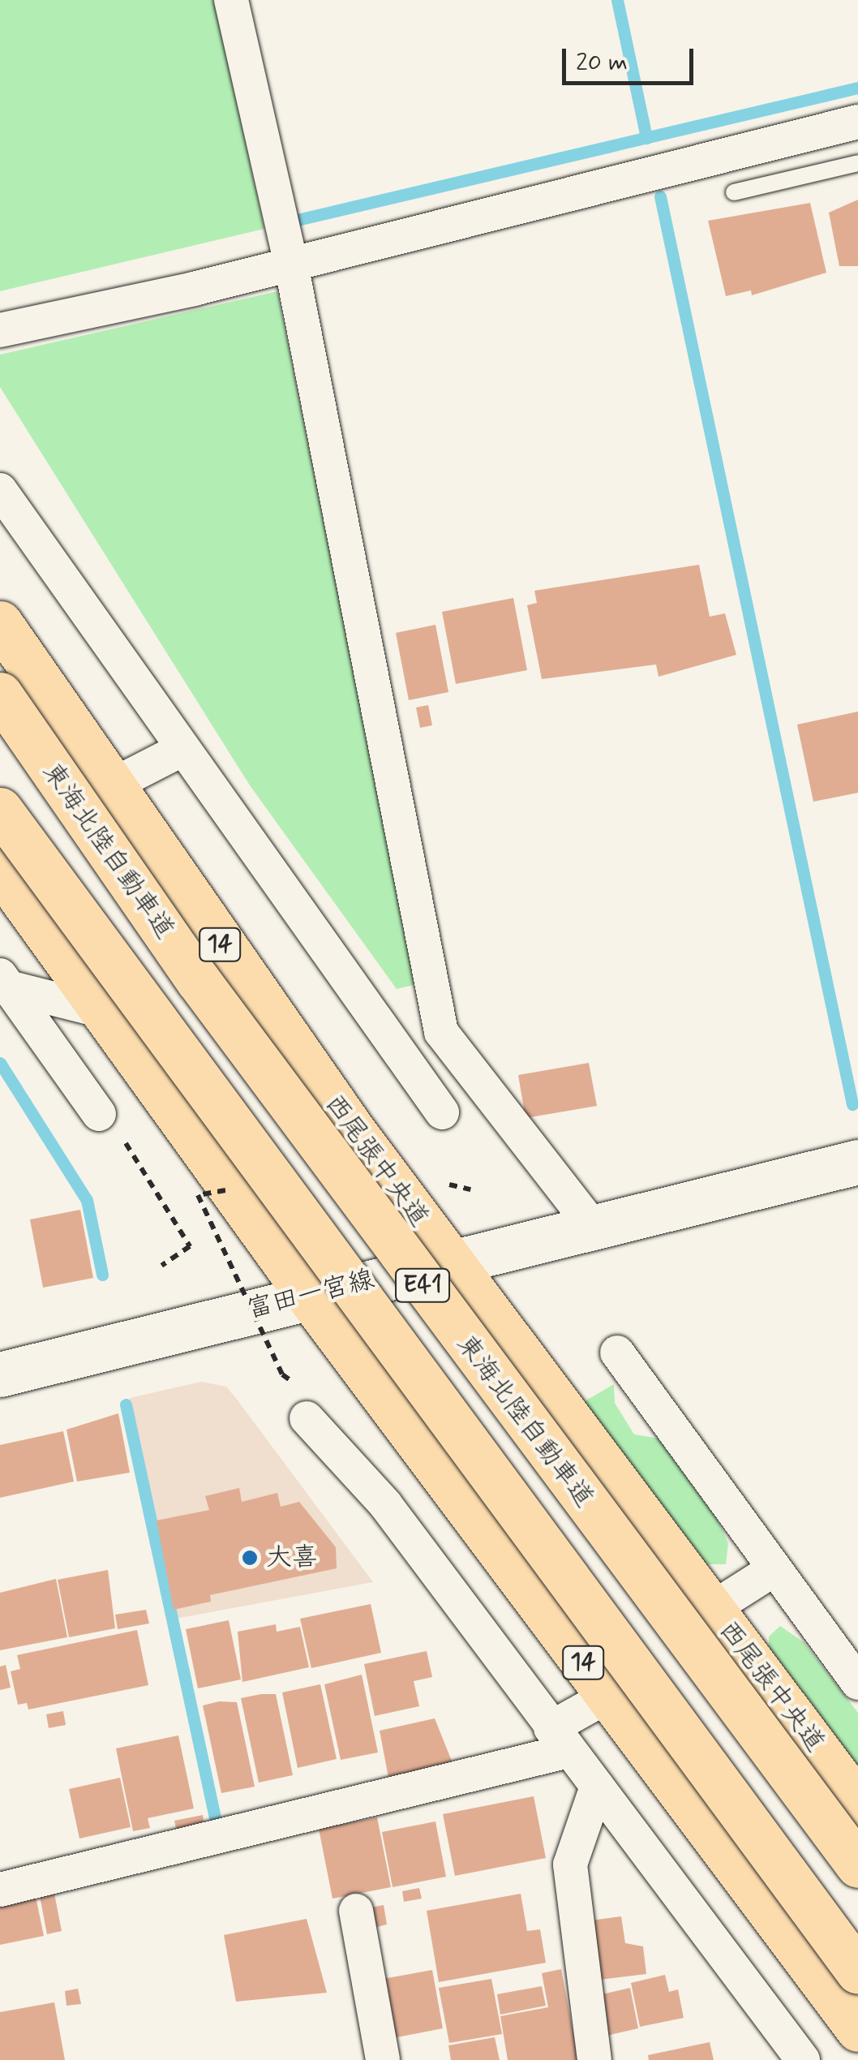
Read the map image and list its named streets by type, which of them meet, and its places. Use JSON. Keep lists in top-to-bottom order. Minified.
{"streets":{"main road":["東海北陸自動車道","14","西尾張中央道","E41","富田一宮線"]},"crossings":[["14","富田一宮線"],["西尾張中央道","富田一宮線"]],"places":["大喜"],"scale_bar":"20 m"}
